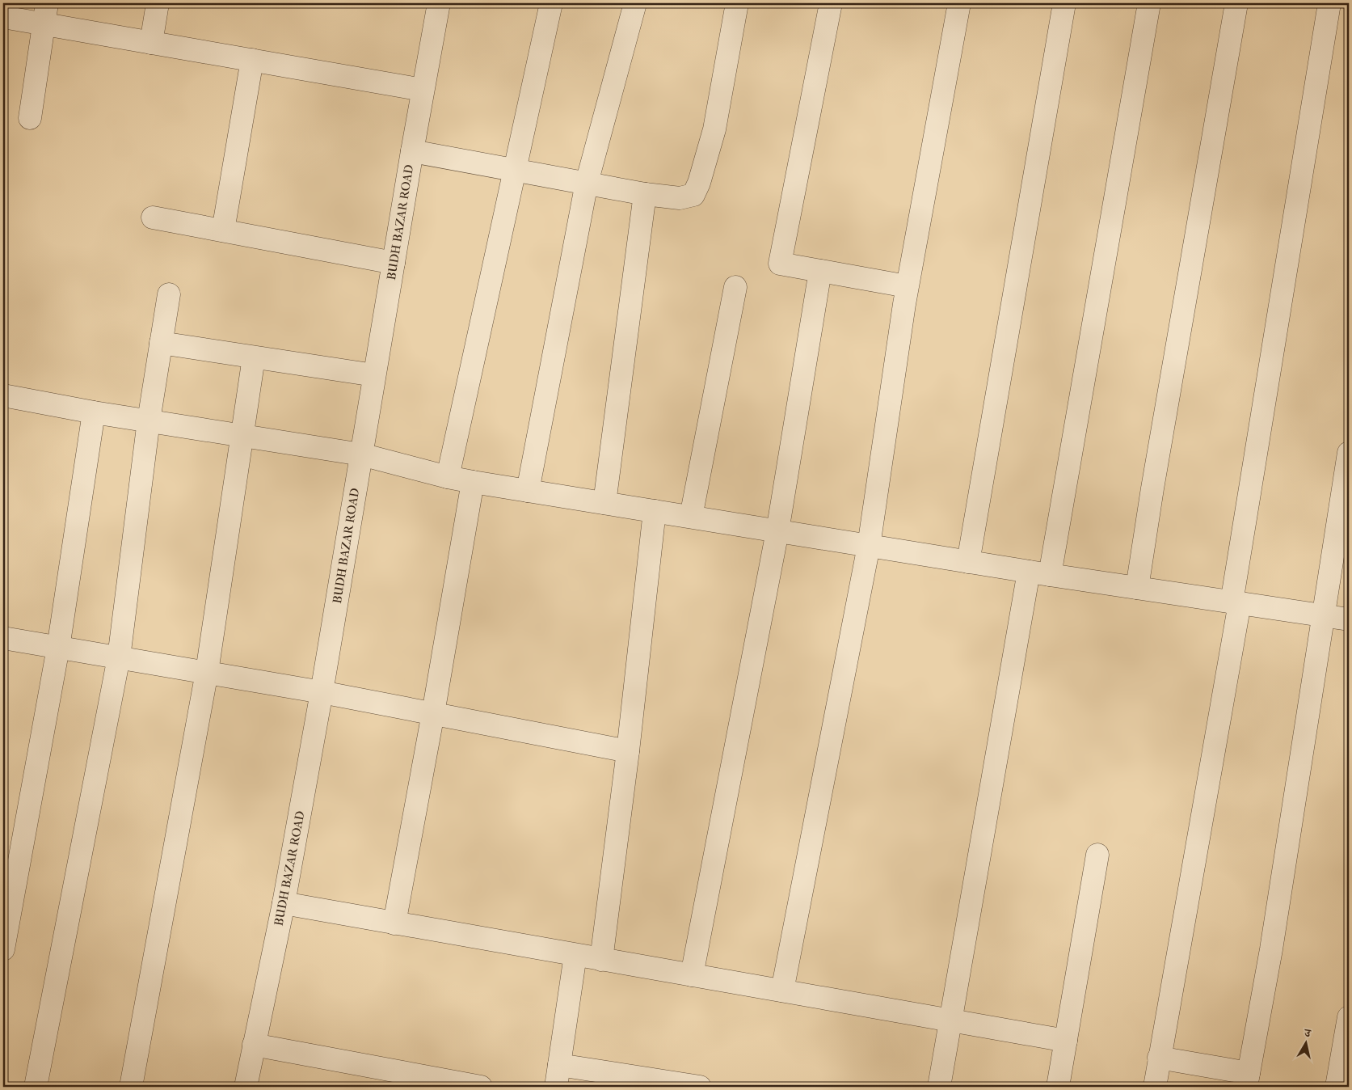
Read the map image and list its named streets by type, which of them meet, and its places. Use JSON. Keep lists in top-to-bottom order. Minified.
{"streets":{"street":["BUDH BAZAR ROAD"]},"north":"top"}
